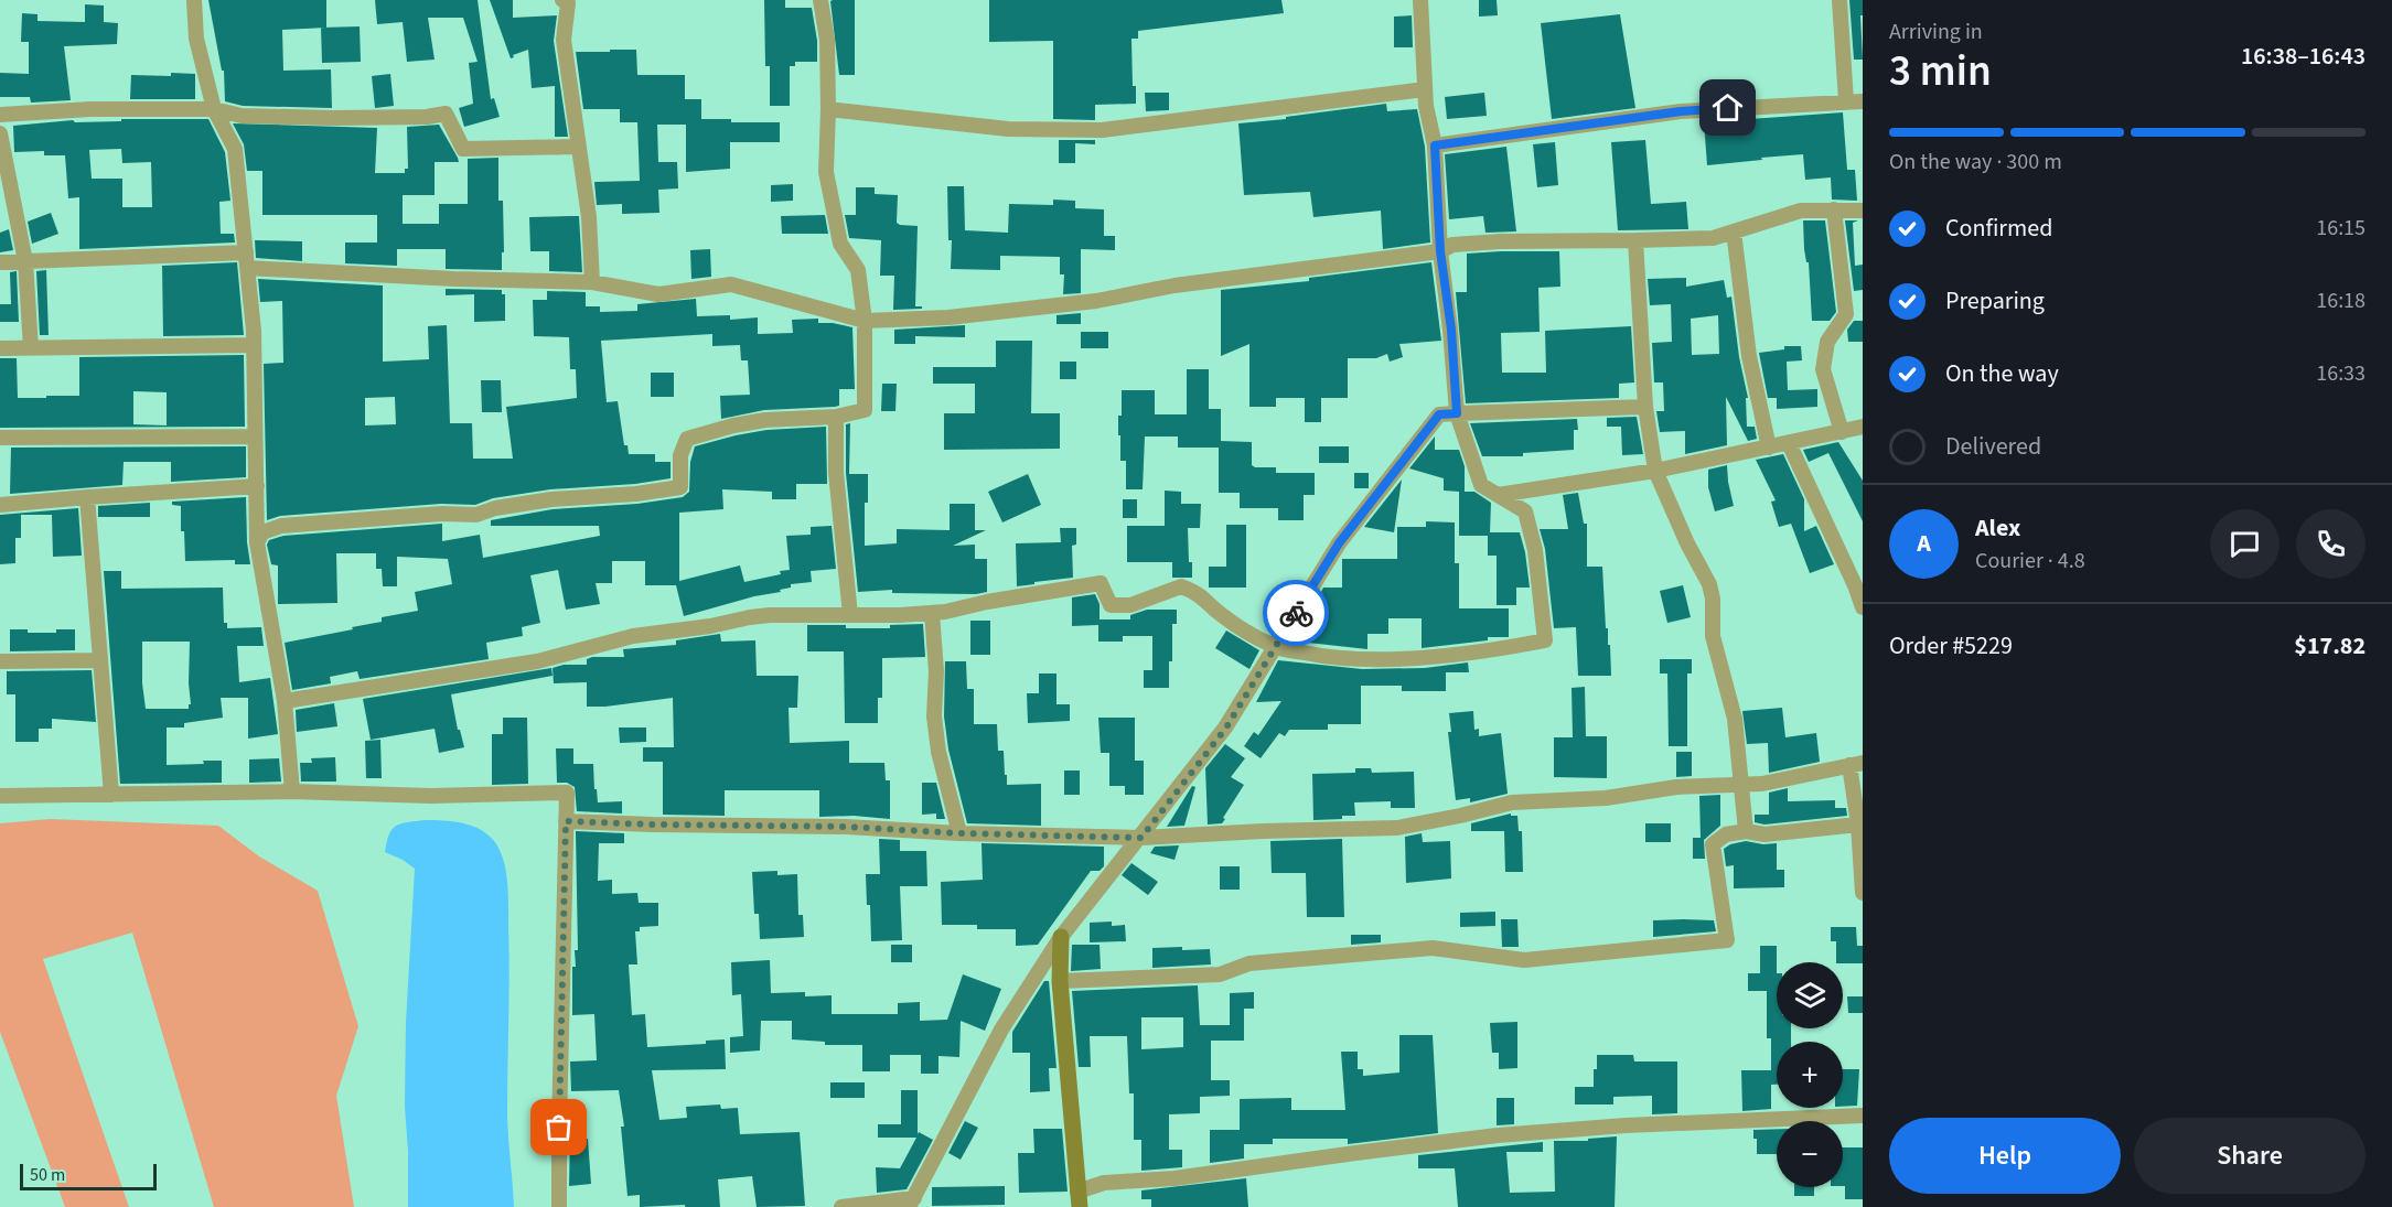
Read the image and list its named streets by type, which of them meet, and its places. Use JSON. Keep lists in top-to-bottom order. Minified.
{"scale_bar":"50 m","page":{"heading":["3 min","Arriving in","16:38–16:43"],"panel":["Alex","Courier · 4.8","Order #5229","$17.82"],"bar":"On the way · 300 m","list":[["Confirmed","16:15"],["Preparing","16:18"],["On the way","16:33"],"Delivered"],"round":"A","map_buttons":["+","−"],"buttons":["Help","Share"],"scale":"50 m"}}
